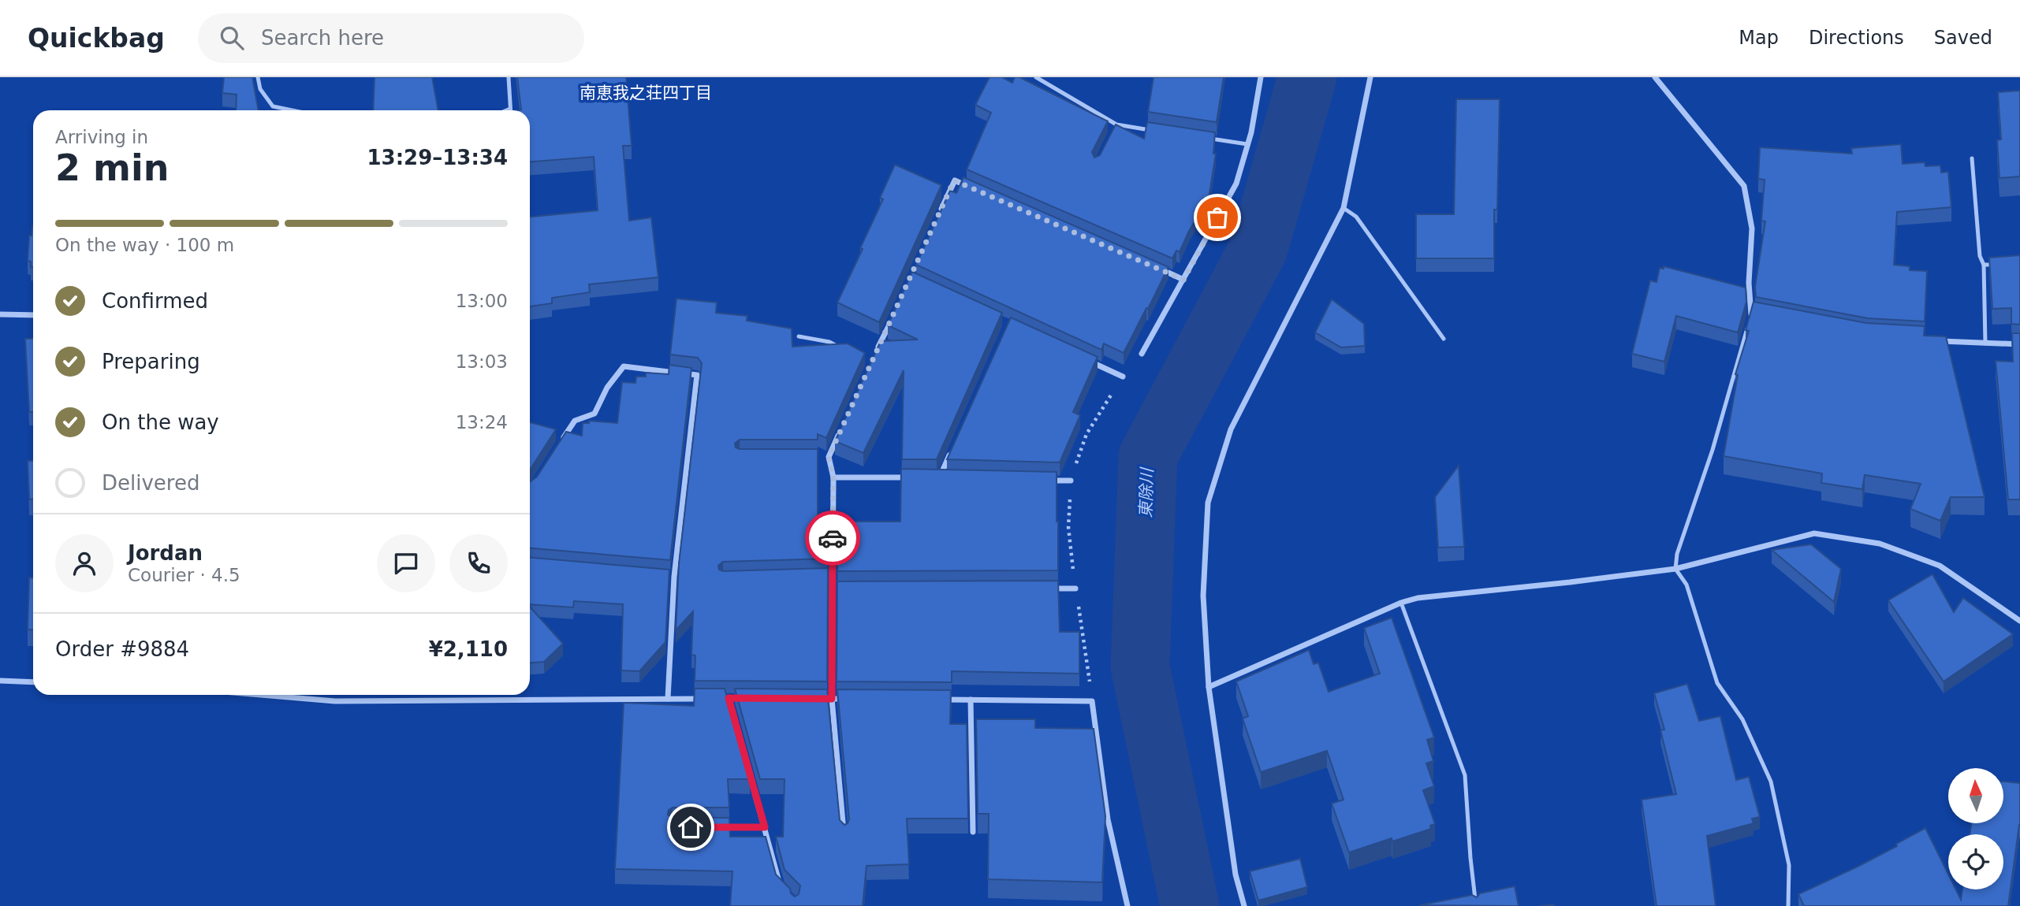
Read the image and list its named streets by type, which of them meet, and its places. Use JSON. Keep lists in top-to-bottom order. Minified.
{"districts":["南恵我之荘四丁目"],"water":["東除川"],"north":"top","page":{"header":"Quickbag","search":"Search here","nav":["Map","Directions","Saved"],"heading":["2 min","Arriving in","13:29–13:34"],"panel":["Jordan","Courier · 4.5","Order #9884","¥2,110"],"bar":"On the way · 100 m","list":[["Confirmed","13:00"],["Preparing","13:03"],["On the way","13:24"],"Delivered"]}}
